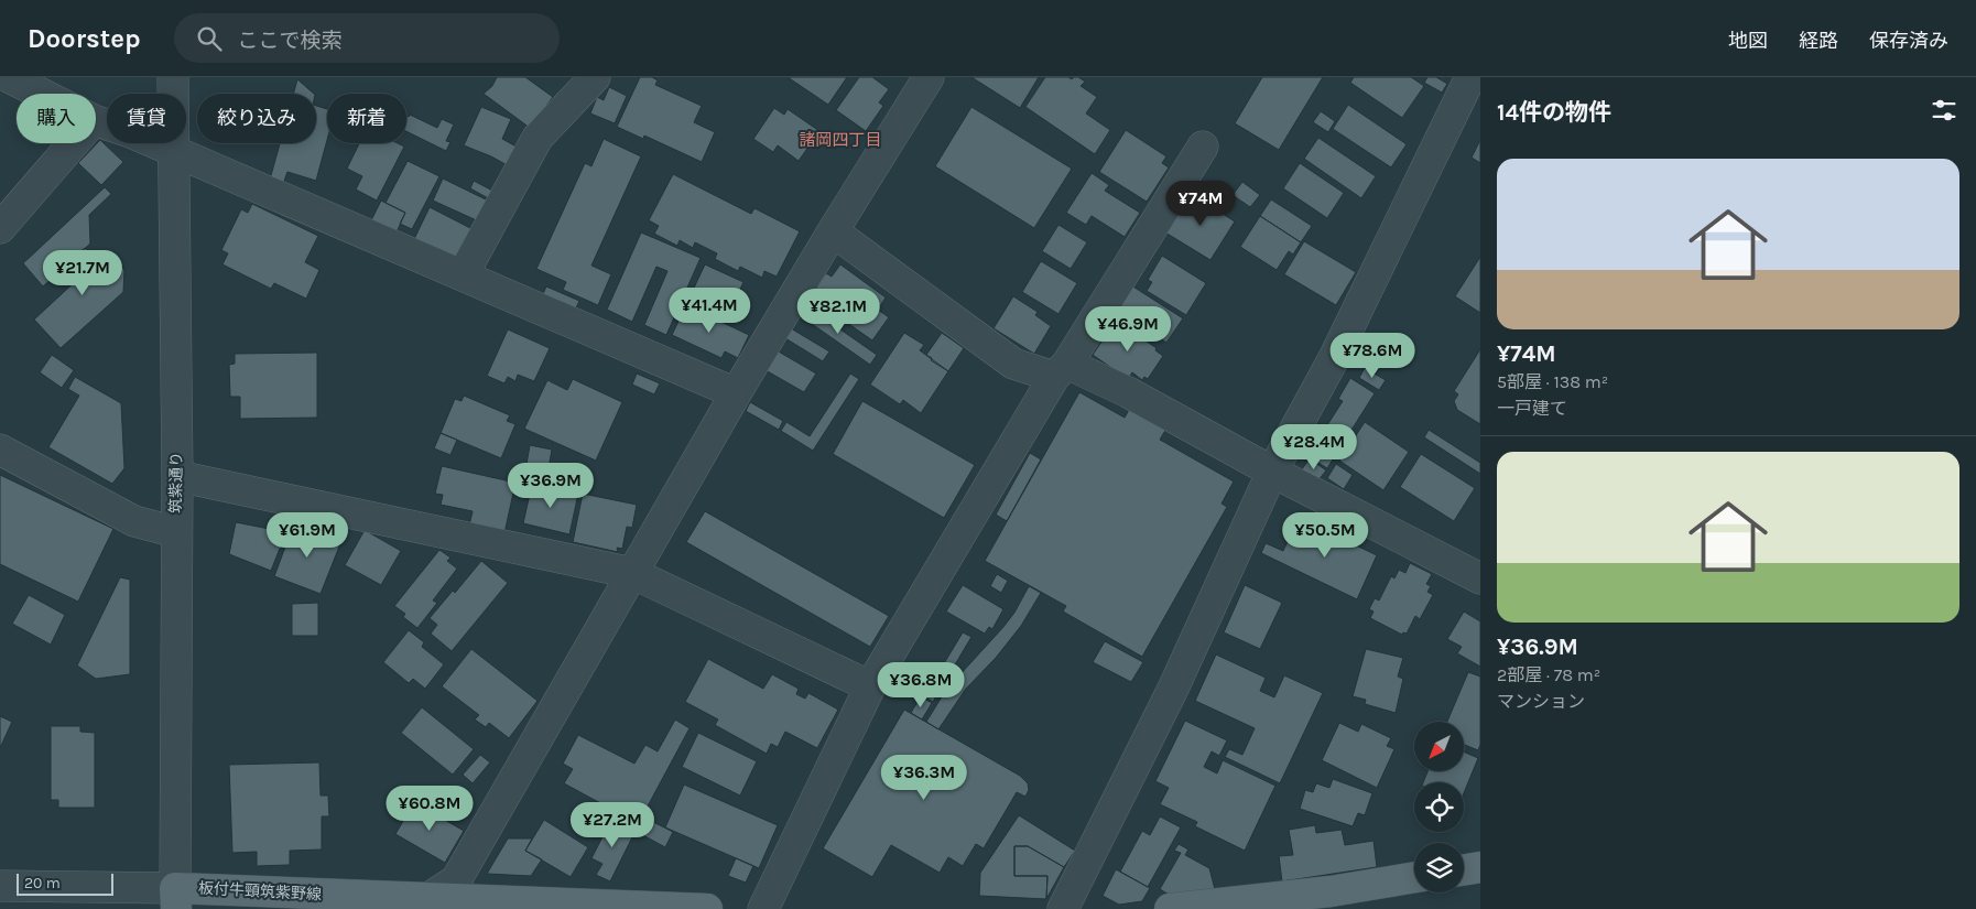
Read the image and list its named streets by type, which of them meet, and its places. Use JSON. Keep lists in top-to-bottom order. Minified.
{"streets":{"main road":["板付牛頸筑紫野線"],"street":["筑紫通り"]},"crossings":[["筑紫通り","板付牛頸筑紫野線"]],"districts":["諸岡四丁目"],"scale_bar":"20 m","north":"bottom left","page":{"header":"Doorstep","search":"ここで検索","nav":["地図","経路","保存済み"],"heading":"14件の物件","chip":["購入","賃貸","絞り込み","新着"],"list":[{"name":"¥74M","note":"5部屋 · 138 m² · 一戸建て"},{"name":"¥36.9M","note":"2部屋 · 78 m² · マンション"}],"price":["¥74M","¥21.7M","¥41.4M","¥82.1M","¥46.9M","¥78.6M","¥28.4M","¥36.9M","¥61.9M","¥50.5M","¥36.8M","¥36.3M","¥60.8M","¥27.2M"],"scale":"20 m"}}
